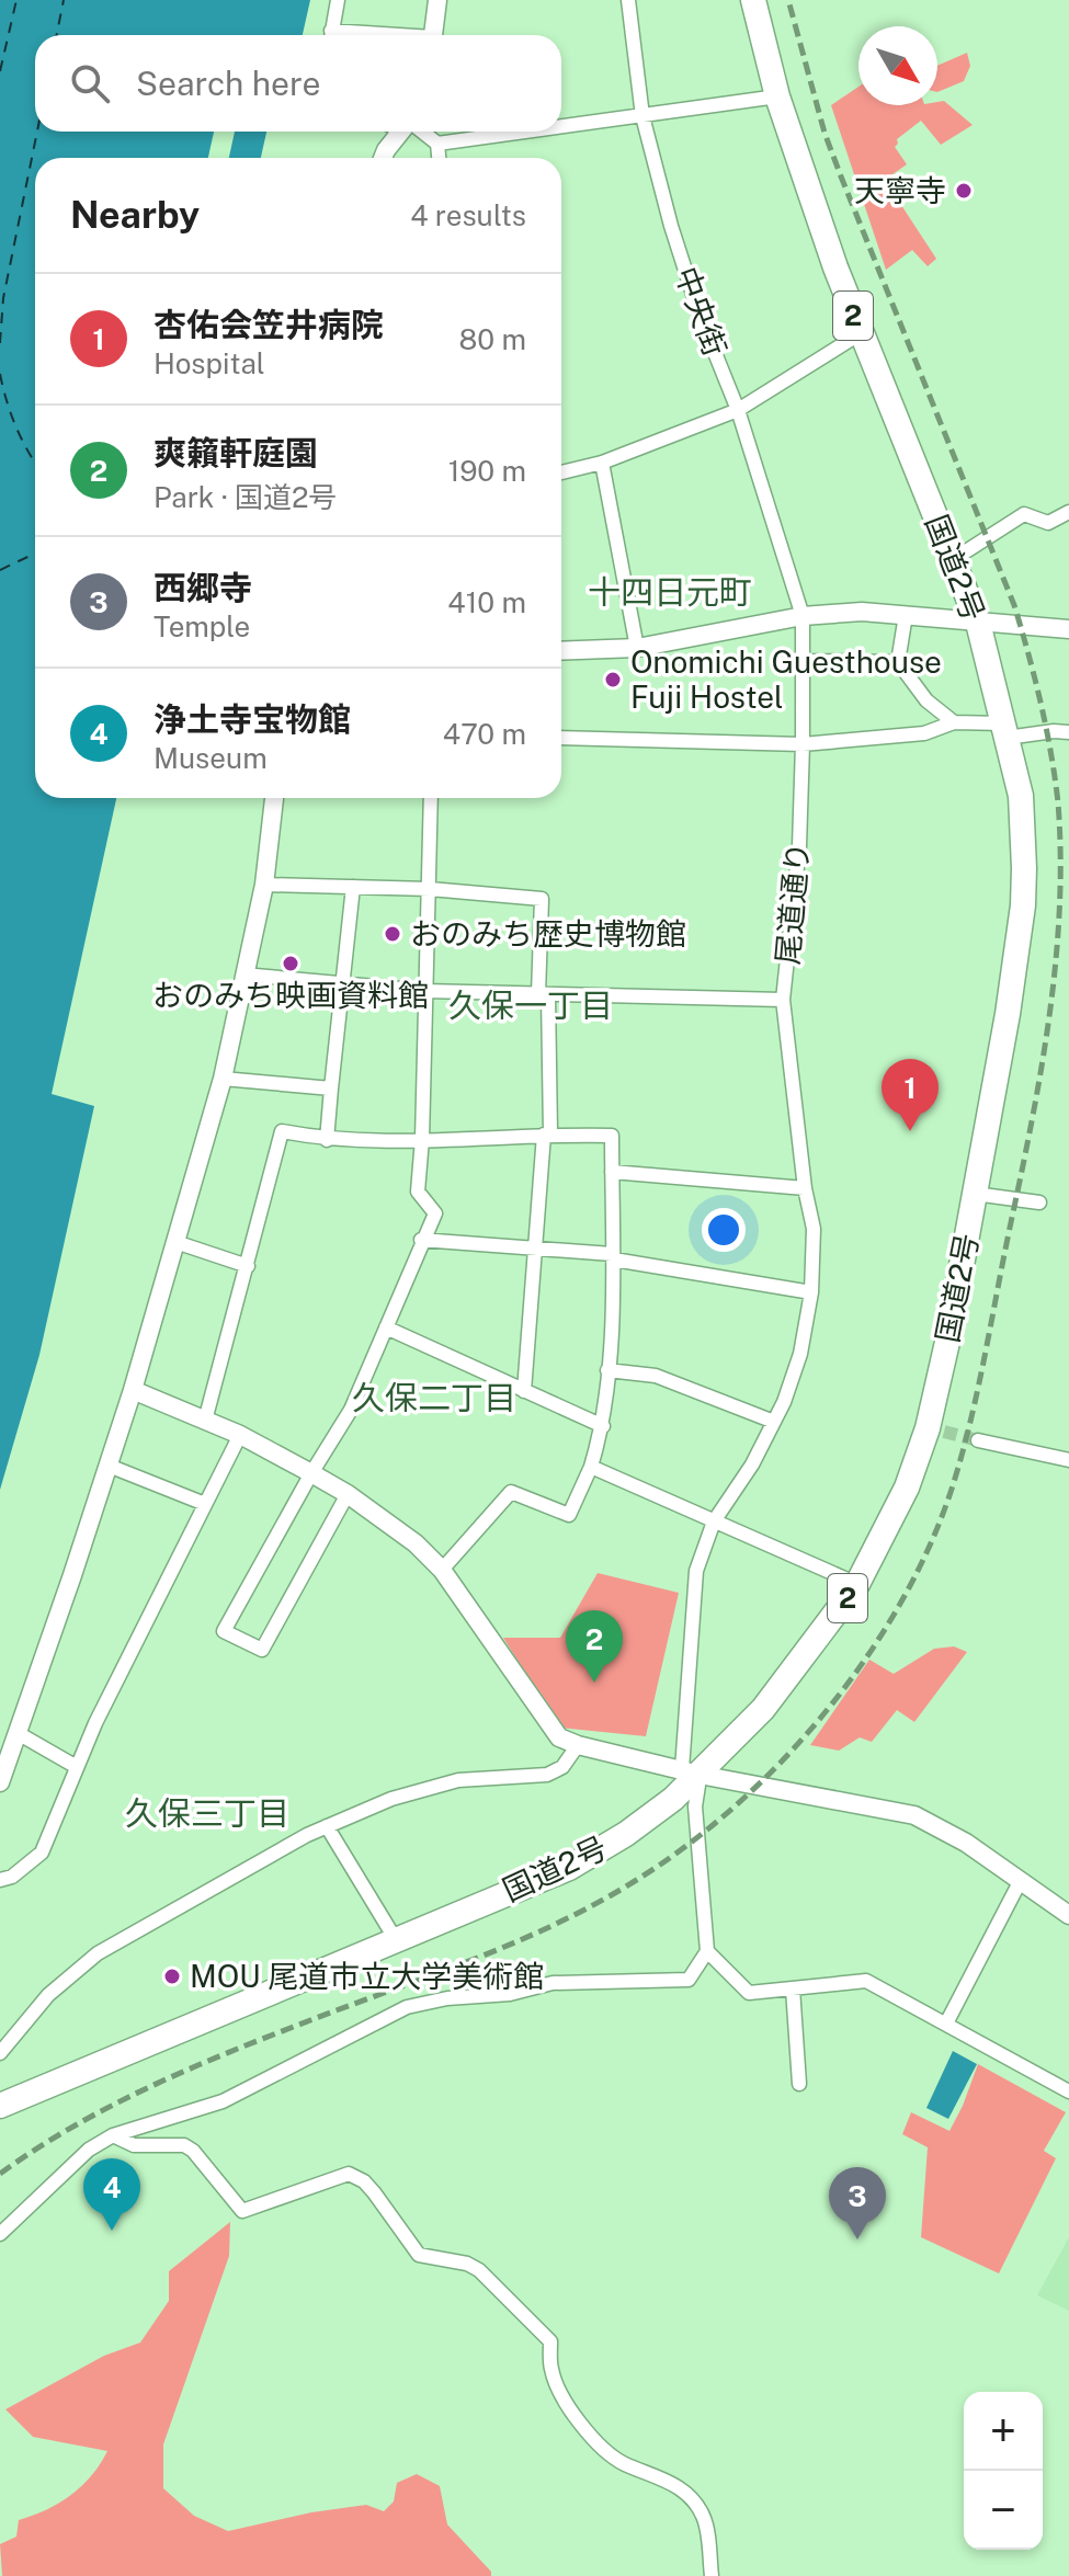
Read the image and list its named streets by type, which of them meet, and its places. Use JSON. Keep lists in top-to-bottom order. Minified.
{"streets":{"highway":["2","国道2号"],"street":["中央街","尾道通り"]},"crossings":[["中央街","尾道通り"],["国道2号","尾道通り"]],"districts":["十四日元町","久保一丁目","久保二丁目","久保三丁目"],"places":["天寧寺","Onomichi Guesthouse Fuji Hostel","おのみち歴史博物館","おのみち映画資料館","MOU 尾道市立大学美術館"],"north":"bottom right","page":{"search":"Search here","heading":["Nearby","4 results"],"list":[{"mark":"1","name":"杏佑会笠井病院","note":"Hospital","value":"80 m"},{"mark":"2","name":"爽籟軒庭園","note":"Park · 国道2号","value":"190 m"},{"mark":"3","name":"西郷寺","note":"Temple","value":"410 m"},{"mark":"4","name":"浄土寺宝物館","note":"Museum","value":"470 m"}],"pins":["1","2","4","3"],"map_buttons":["+","−"]}}
